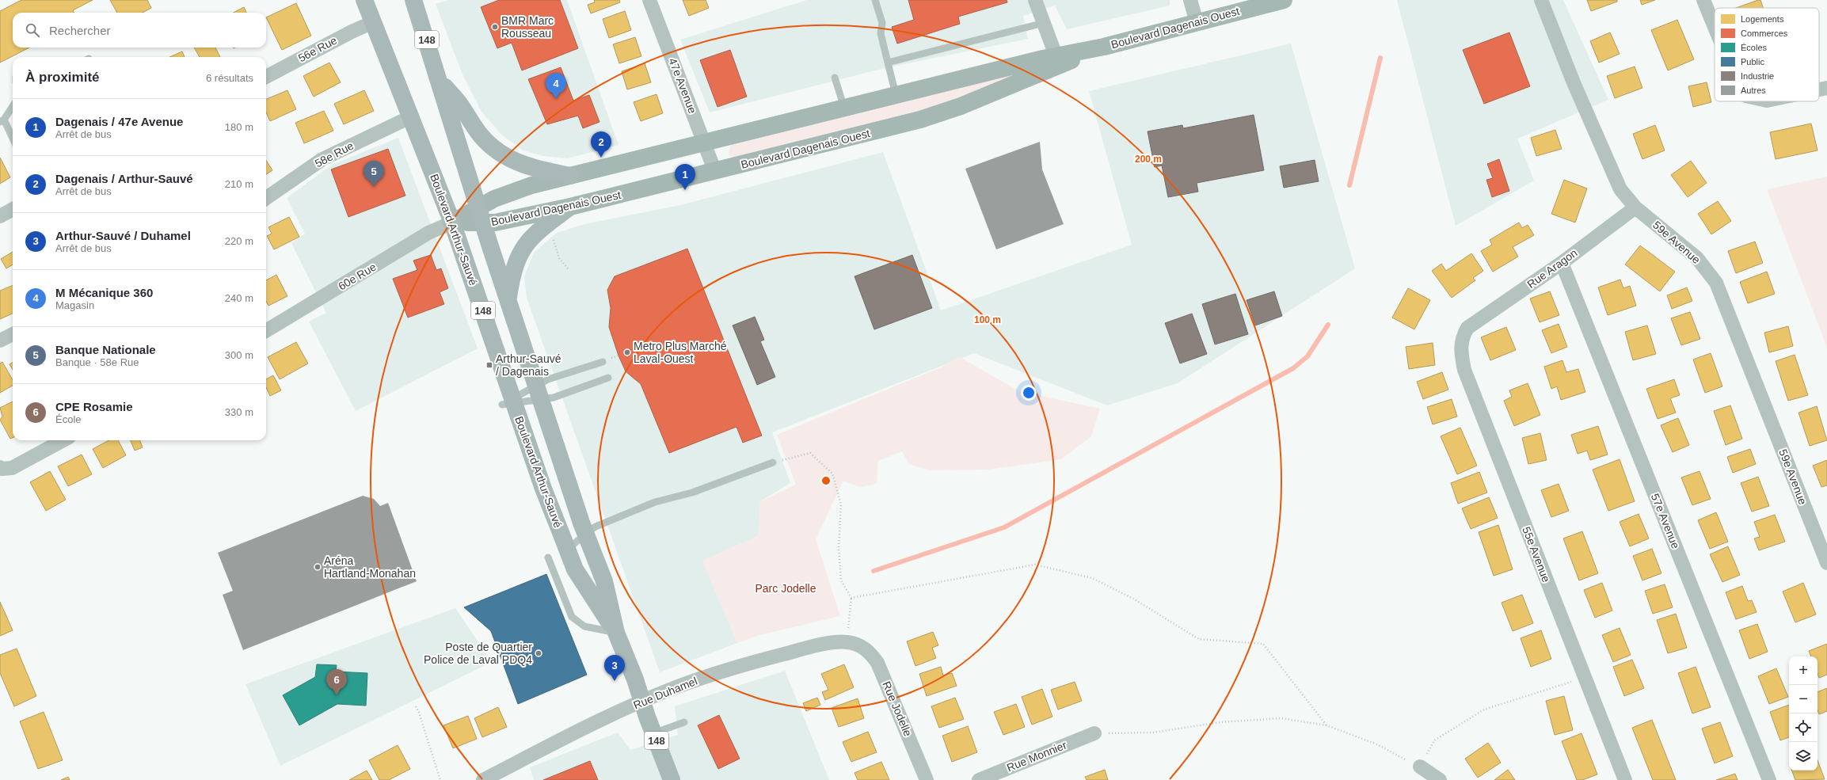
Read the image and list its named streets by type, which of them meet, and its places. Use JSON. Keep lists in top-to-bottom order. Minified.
{"streets":{"main road":["Boulevard Dagenais Ouest","148","Boulevard Arthur-Sauvé"],"street":["56e Rue","47e Avenue","58e Rue","59e Avenue","Rue Aragon","60e Rue","57e Avenue","55e Avenue","Rue Duhamel","Rue Jodelle","Rue Monnier"]},"crossings":[["Boulevard Dagenais Ouest","47e Avenue"],["Boulevard Dagenais Ouest","Boulevard Arthur-Sauvé"],["Boulevard Dagenais Ouest","60e Rue"],["56e Rue","Boulevard Arthur-Sauvé"],["58e Rue","Boulevard Arthur-Sauvé"],["Boulevard Arthur-Sauvé","60e Rue"],["Boulevard Arthur-Sauvé","Rue Duhamel"],["59e Avenue","Rue Aragon"],["Rue Aragon","57e Avenue"],["Rue Aragon","55e Avenue"],["Rue Duhamel","Rue Jodelle"]],"parks":["Parc Jodelle"],"places":{"other":["BMR Marc Rousseau","Metro Plus Marché Laval-Ouest","Aréna Hartland-Monahan","Poste de Quartier Police de Laval PDQ4"],"transit":["Arthur-Sauvé / Dagenais"]},"legend":["Logements","Commerces","Écoles","Public","Industrie","Autres"],"page":{"search":"Rechercher","heading":["À proximité","6 résultats"],"pins":["4","2","5","1","3","6"],"list":[{"mark":"1","name":"Dagenais / 47e Avenue","note":"Arrêt de bus","value":"180 m"},{"mark":"2","name":"Dagenais / Arthur-Sauvé","note":"Arrêt de bus","value":"210 m"},{"mark":"3","name":"Arthur-Sauvé / Duhamel","note":"Arrêt de bus","value":"220 m"},{"mark":"4","name":"M Mécanique 360","note":"Magasin","value":"240 m"},{"mark":"5","name":"Banque Nationale","note":"Banque · 58e Rue","value":"300 m"},{"mark":"6","name":"CPE Rosamie","note":"École","value":"330 m"}],"map_buttons":["+","−"]},"rings":["200 m","100 m"]}
